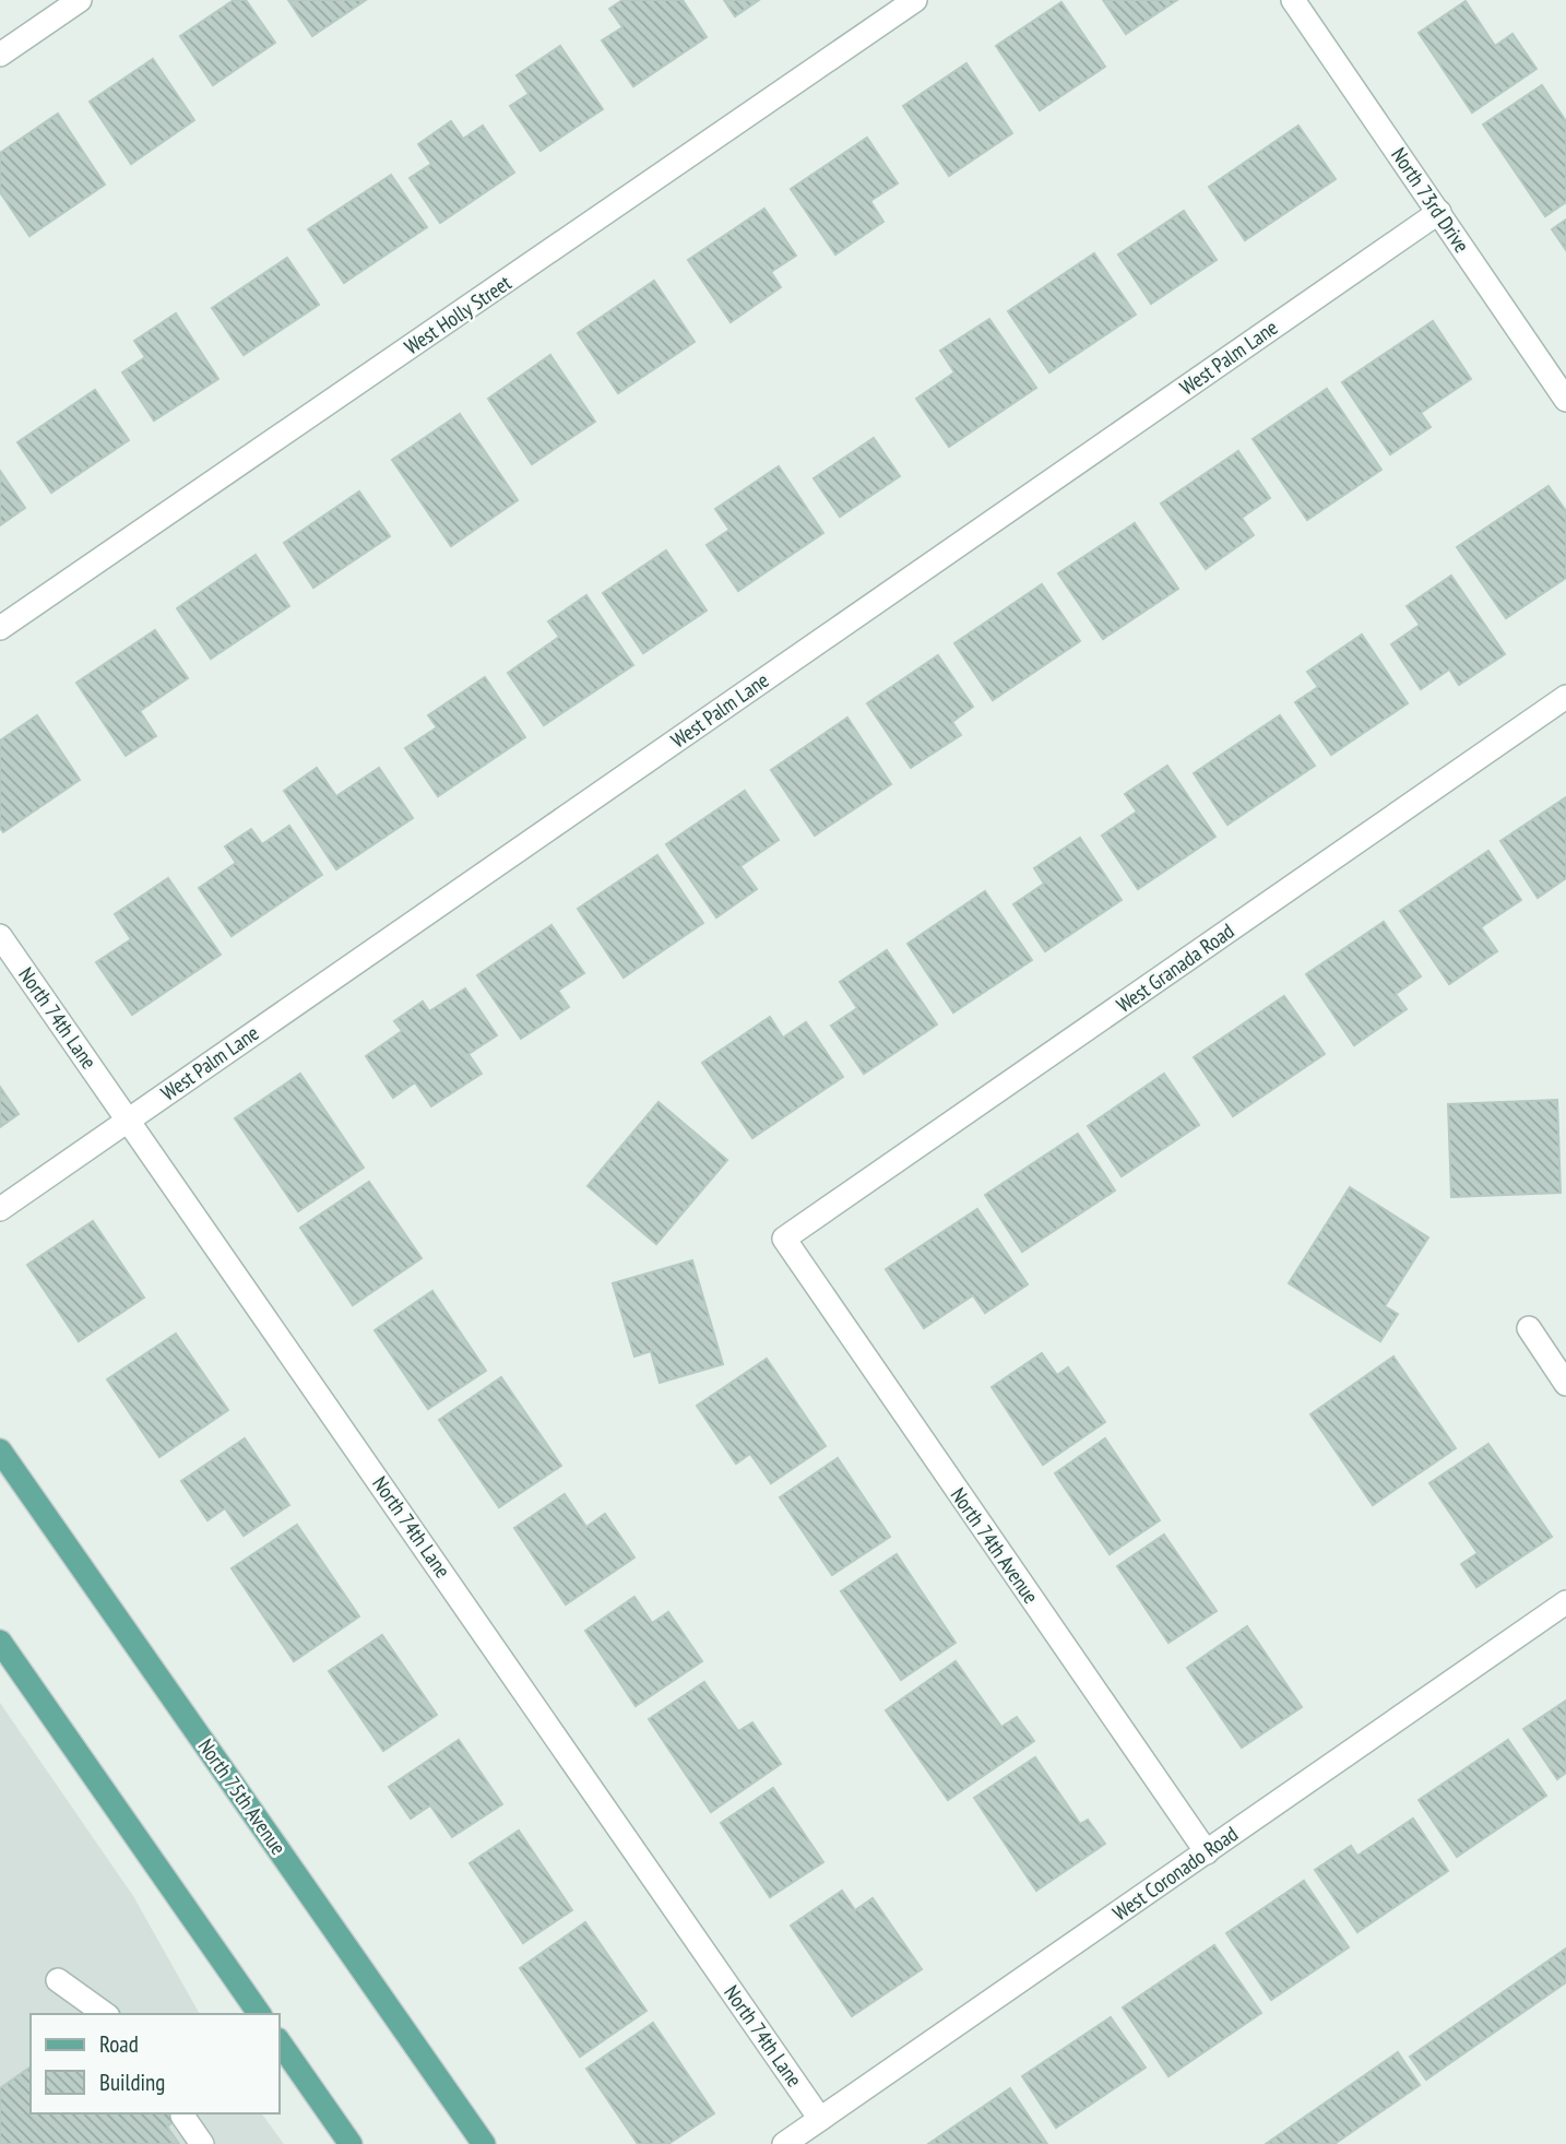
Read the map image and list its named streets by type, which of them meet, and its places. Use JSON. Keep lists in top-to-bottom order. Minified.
{"streets":{"main road":["North 75th Avenue"],"street":["North 73rd Drive","West Holly Street","West Palm Lane","West Granada Road","North 74th Lane","North 74th Avenue","West Coronado Road"]},"crossings":[["North 73rd Drive","West Palm Lane"],["West Palm Lane","North 74th Lane"],["West Granada Road","North 74th Avenue"],["North 74th Lane","West Coronado Road"],["North 74th Avenue","West Coronado Road"]],"legend":["Road","Building"]}
